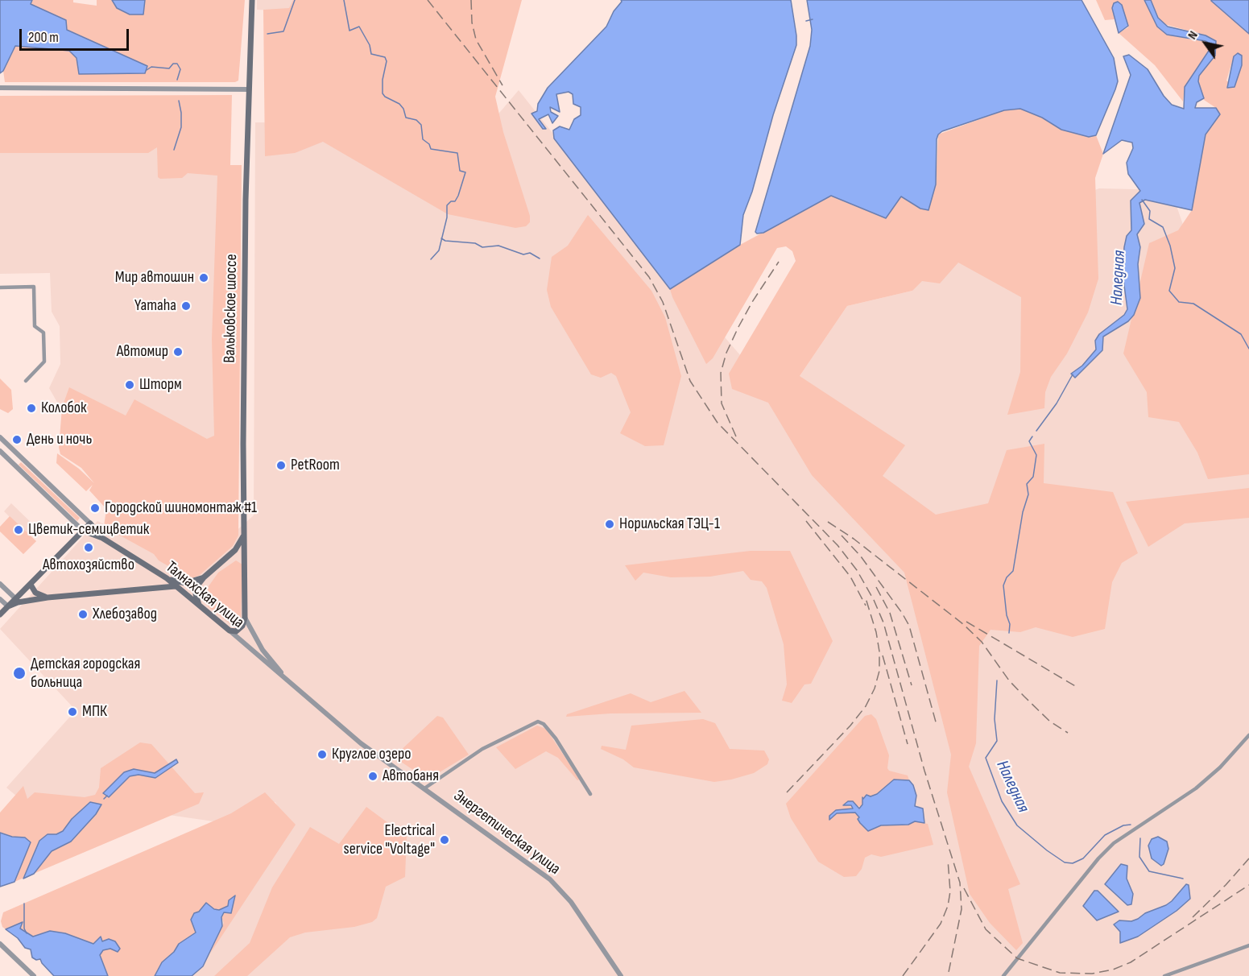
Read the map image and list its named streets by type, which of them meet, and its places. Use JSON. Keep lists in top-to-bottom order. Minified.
{"streets":{"main road":["Вальковское шоссе","Талнахская улица"],"street":["Энергетическая улица"]},"crossings":[["Вальковское шоссе","Талнахская улица"],["Вальковское шоссе","Энергетическая улица"],["Талнахская улица","Энергетическая улица"]],"water":["Наледная"],"places":["Мир автошин","Yamaha","Автомир","Шторм","Колобок","День и ночь","PetRoom","Городской шиномонтаж #1","Норильская ТЭЦ-1","Цветик-семицветик","Автохозяйство","Хлебозавод","Детская городская больница","МПК","Круглое озеро","Автобаня","Electrical service \"Voltage\""],"scale_bar":"200 m","north":"top left"}
